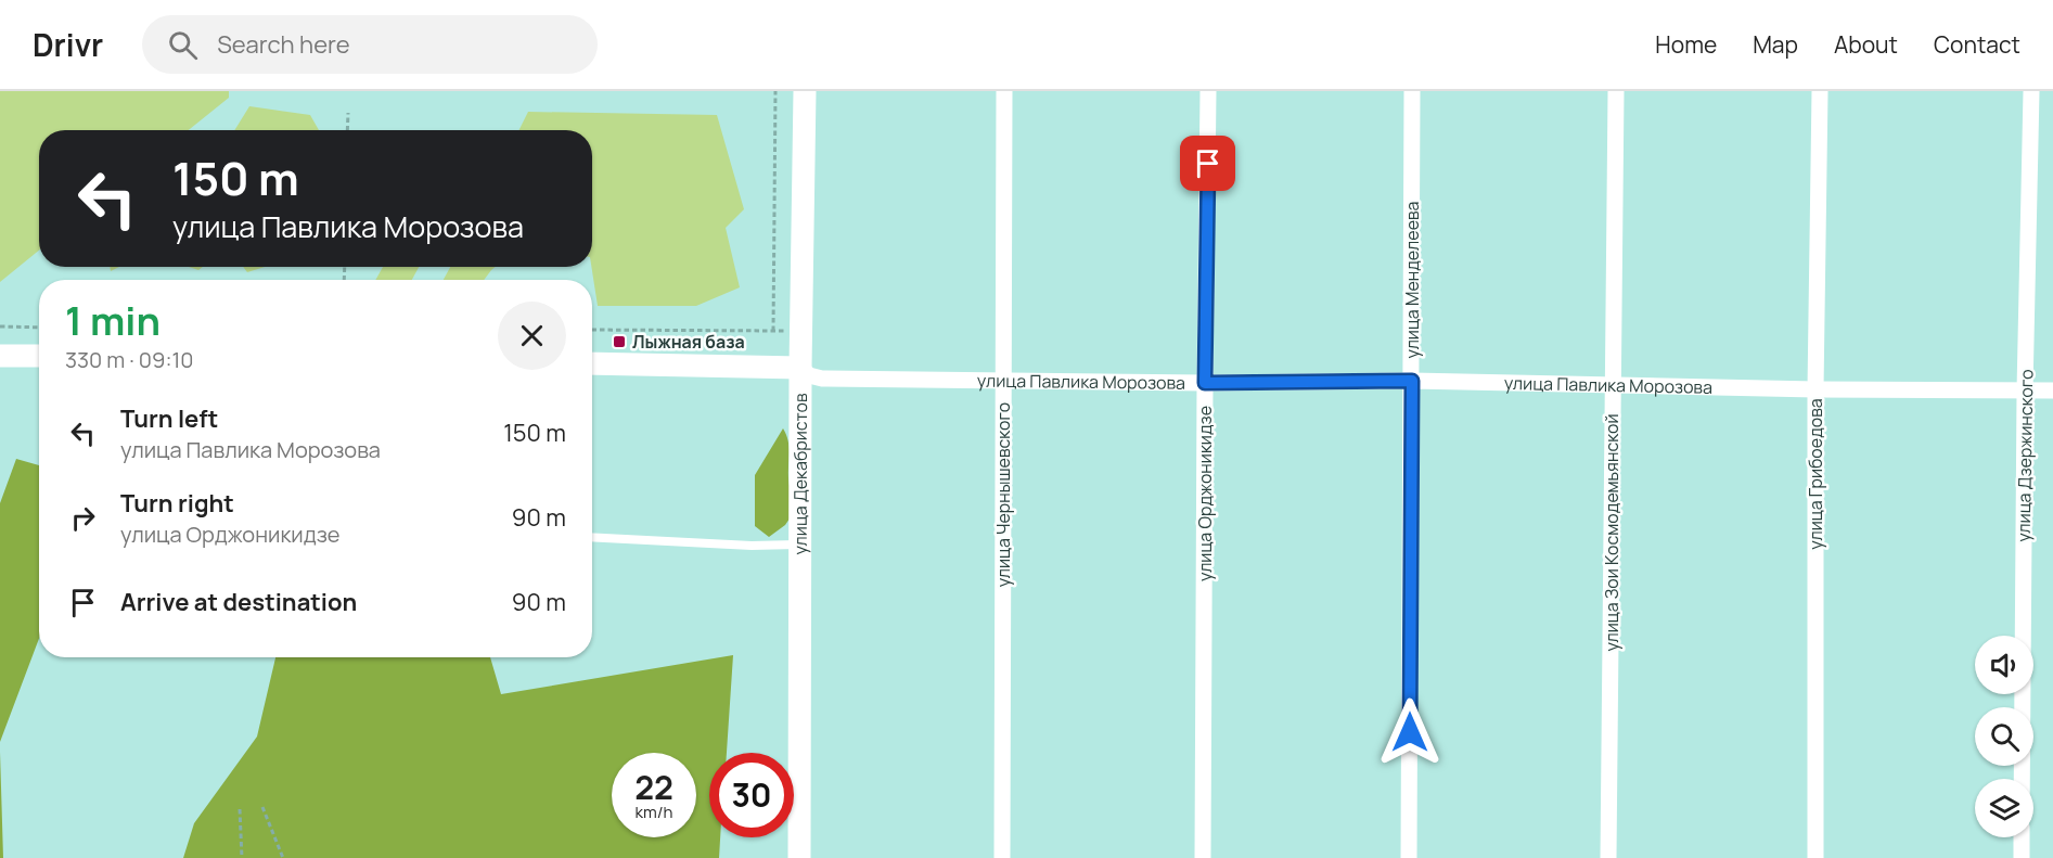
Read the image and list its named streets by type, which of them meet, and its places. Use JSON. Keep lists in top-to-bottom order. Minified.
{"streets":{"street":["улица Менделеева","улица Павлика Морозова","улица Дзержинского","улица Декабристов","улица Грибоедова","улица Орджоникидзе","улица Чернышевского","улица Зои Космодемьянской"]},"crossings":[["улица Менделеева","улица Павлика Морозова"],["улица Павлика Морозова","улица Дзержинского"],["улица Павлика Морозова","улица Декабристов"],["улица Павлика Морозова","улица Грибоедова"],["улица Павлика Морозова","улица Орджоникидзе"],["улица Павлика Морозова","улица Чернышевского"],["улица Павлика Морозова","улица Зои Космодемьянской"]],"places":{"transit":["Лыжная база"]},"page":{"header":"Drivr","search":"Search here","nav":["Home","Map","About","Contact"],"turn":["150 m","улица Павлика Морозова"],"heading":["1 min","330 m · 09:10"],"list":[{"name":"Turn left","note":"улица Павлика Морозова","value":"150 m"},{"name":"Turn right","note":"улица Орджоникидзе","value":"90 m"},{"name":"Arrive at destination","value":"90 m"}],"speed":"22 km/h","limit":"30"}}
